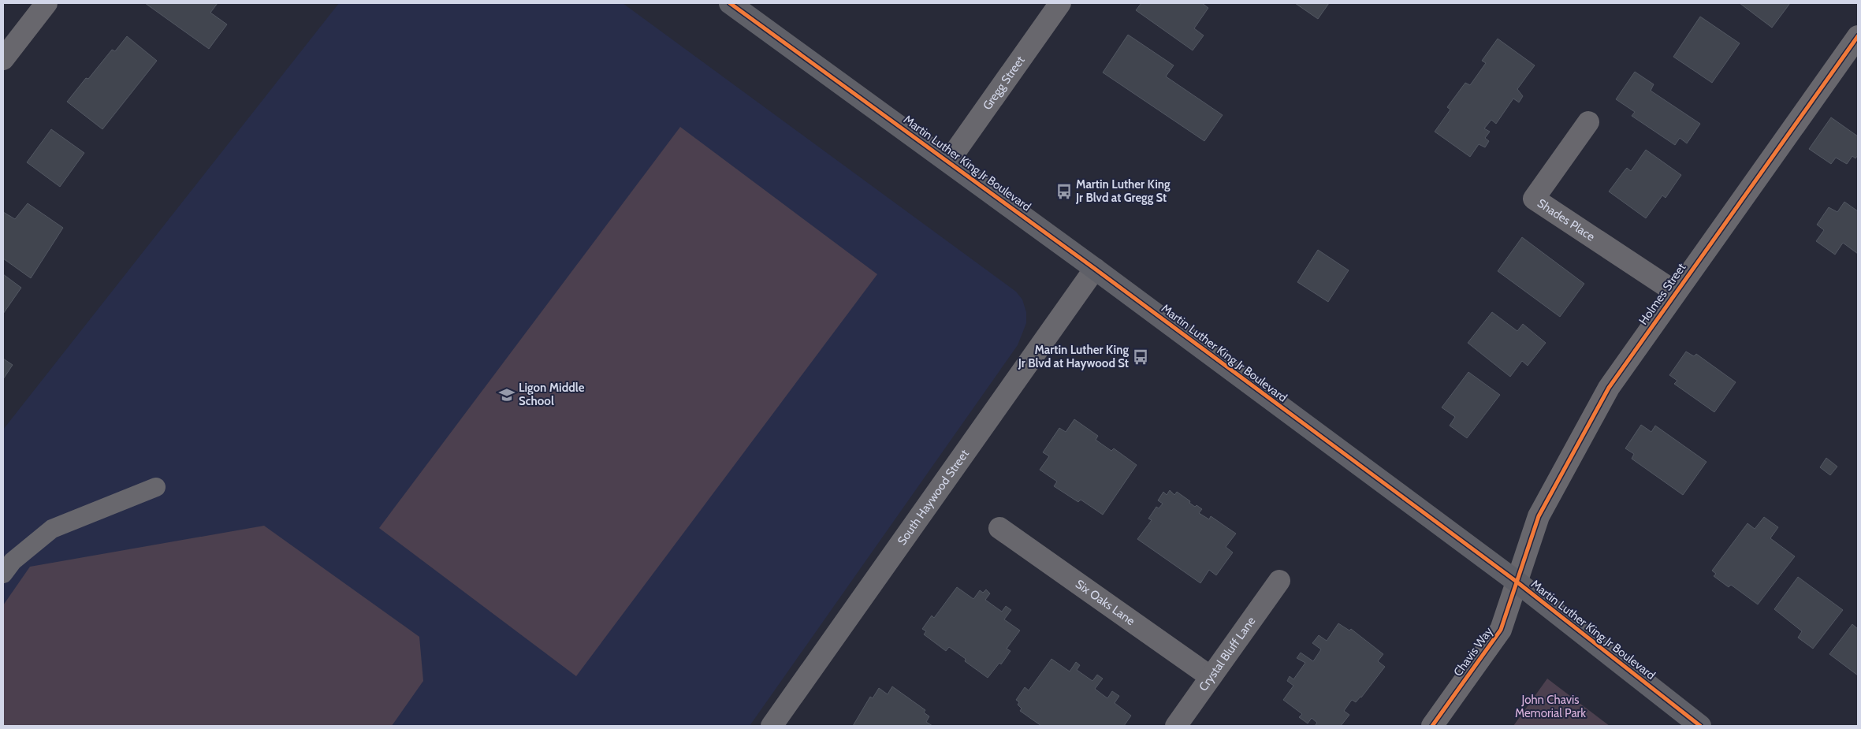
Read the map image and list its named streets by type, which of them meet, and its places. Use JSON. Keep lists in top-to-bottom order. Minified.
{"streets":{"main road":["Martin Luther King Jr Boulevard"],"street":["Gregg Street","Shades Place","Holmes Street","South Haywood Street","Six Oaks Lane","Chavis Way","Crystal Bluff Lane"]},"crossings":[["Gregg Street","Martin Luther King Jr Boulevard"],["Martin Luther King Jr Boulevard","Holmes Street"],["Martin Luther King Jr Boulevard","South Haywood Street"],["Martin Luther King Jr Boulevard","Chavis Way"],["Shades Place","Holmes Street"],["Holmes Street","Chavis Way"],["Six Oaks Lane","Crystal Bluff Lane"]],"parks":["John Chavis Memorial Park"],"places":{"bus stop":["Martin Luther King Jr Blvd at Gregg St","Martin Luther King Jr Blvd at Haywood St"],"school or university":["Ligon Middle School"]}}
